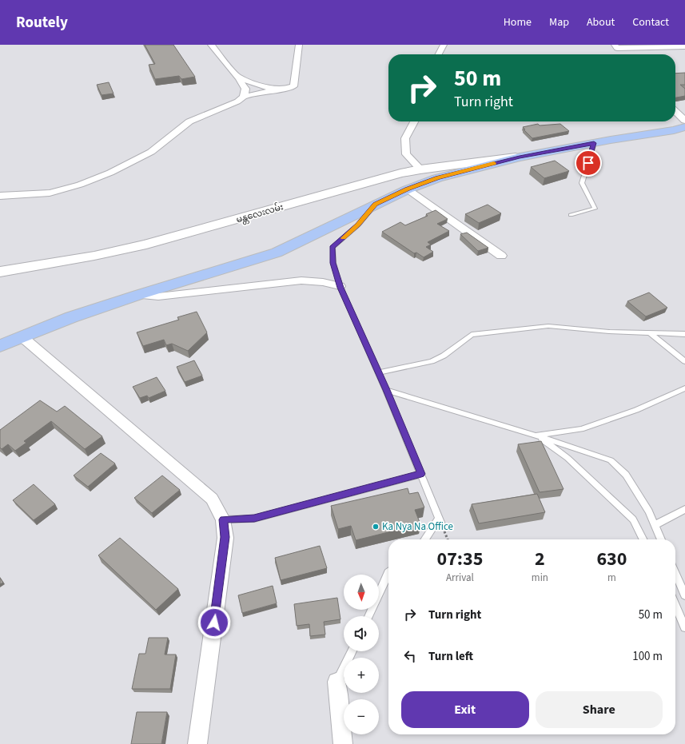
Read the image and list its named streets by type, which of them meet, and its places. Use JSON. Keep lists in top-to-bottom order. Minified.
{"streets":{"main road":["မန္တလေးလမ်း"]},"places":["Ka Nya Na Office"],"north":"bottom","page":{"header":"Routely","nav":["Home","Map","About","Contact"],"turn":["50 m","Turn right"],"eta":["07:35","Arrival","2","min","630","m"],"map_buttons":["+","−"],"list":[{"name":"Turn right","value":"50 m"},{"name":"Turn left","value":"100 m"}],"buttons":["Exit","Share"]}}
